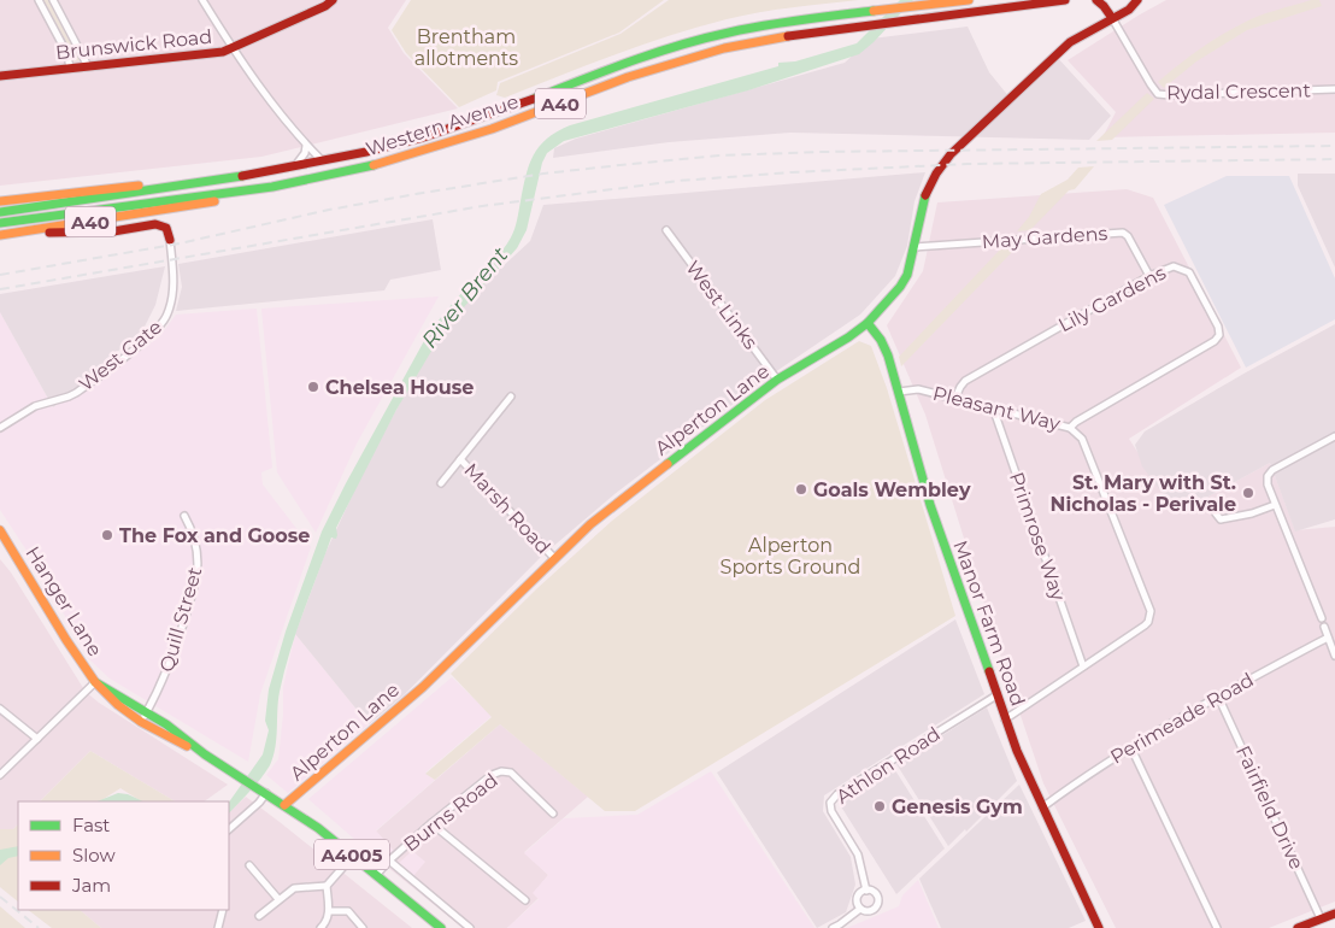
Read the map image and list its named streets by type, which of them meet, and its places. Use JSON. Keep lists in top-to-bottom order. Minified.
{"streets":{"main road":["Brunswick Road","A40","Western Avenue","Alperton Lane","Hanger Lane","Manor Farm Road","A4005"],"street":["Rydal Crescent","May Gardens","Lily Gardens","West Links","West Gate","Pleasant Way","Marsh Road","Primrose Way","Quill Street","Perimeade Road","Athlon Road","Fairfield Drive","Burns Road"]},"crossings":[["Rydal Crescent","Alperton Lane"],["A40","Western Avenue"],["May Gardens","Lily Gardens"],["May Gardens","Alperton Lane"],["Lily Gardens","Pleasant Way"],["West Links","Alperton Lane"],["Pleasant Way","Primrose Way"],["Pleasant Way","Manor Farm Road"],["Alperton Lane","Marsh Road"],["Alperton Lane","Manor Farm Road"],["Alperton Lane","A4005"],["Hanger Lane","Quill Street"],["Hanger Lane","A4005"],["Manor Farm Road","Perimeade Road"],["Manor Farm Road","Athlon Road"],["Perimeade Road","Fairfield Drive"],["Burns Road","A4005"]],"water":["River Brent"],"parks":["Brentham allotments","Alperton Sports Ground"],"places":["Chelsea House","Goals Wembley","St. Mary with St. Nicholas - Perivale","The Fox and Goose","Genesis Gym"],"legend":["Fast","Slow","Jam"]}
